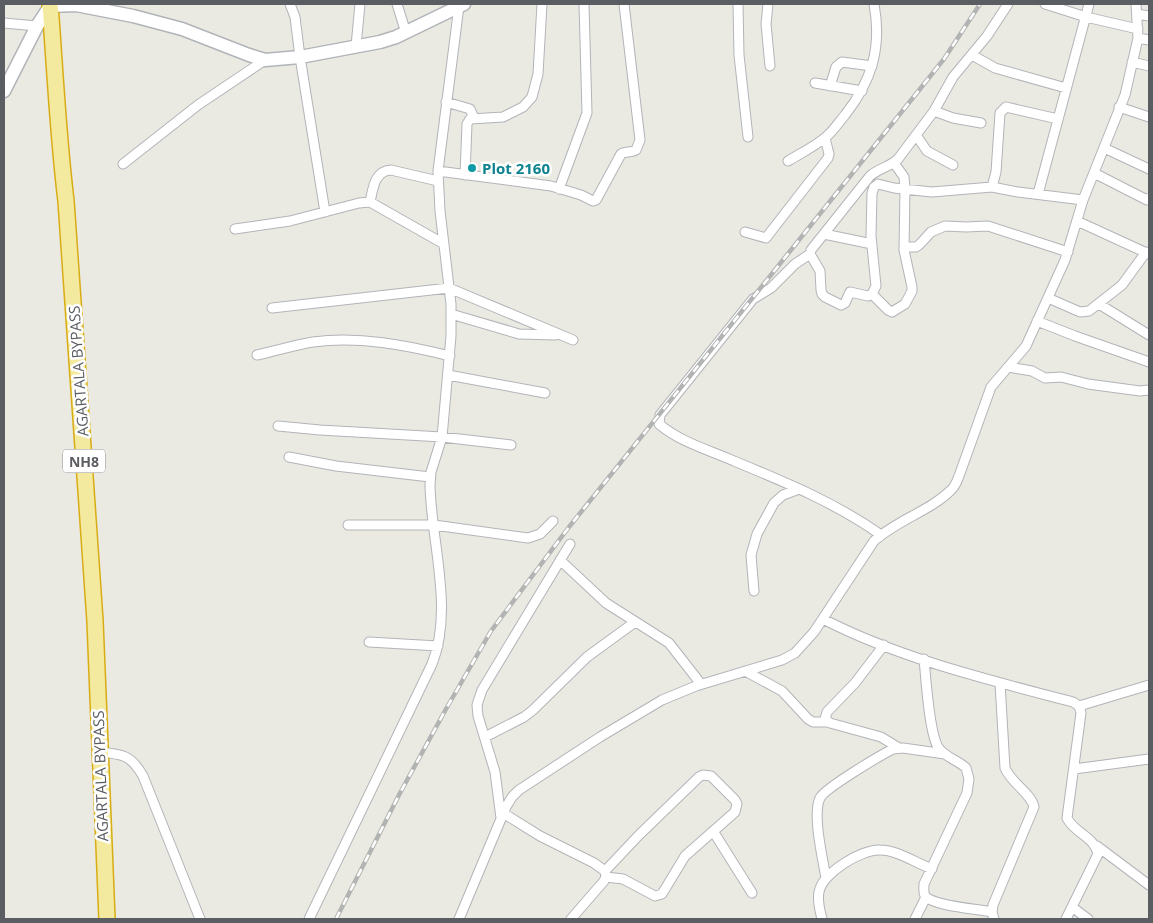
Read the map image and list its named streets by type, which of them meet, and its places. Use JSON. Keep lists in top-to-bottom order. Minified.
{"streets":{"highway":["AGARTALA BYPASS","NH8"]},"places":["Plot 2160"]}
